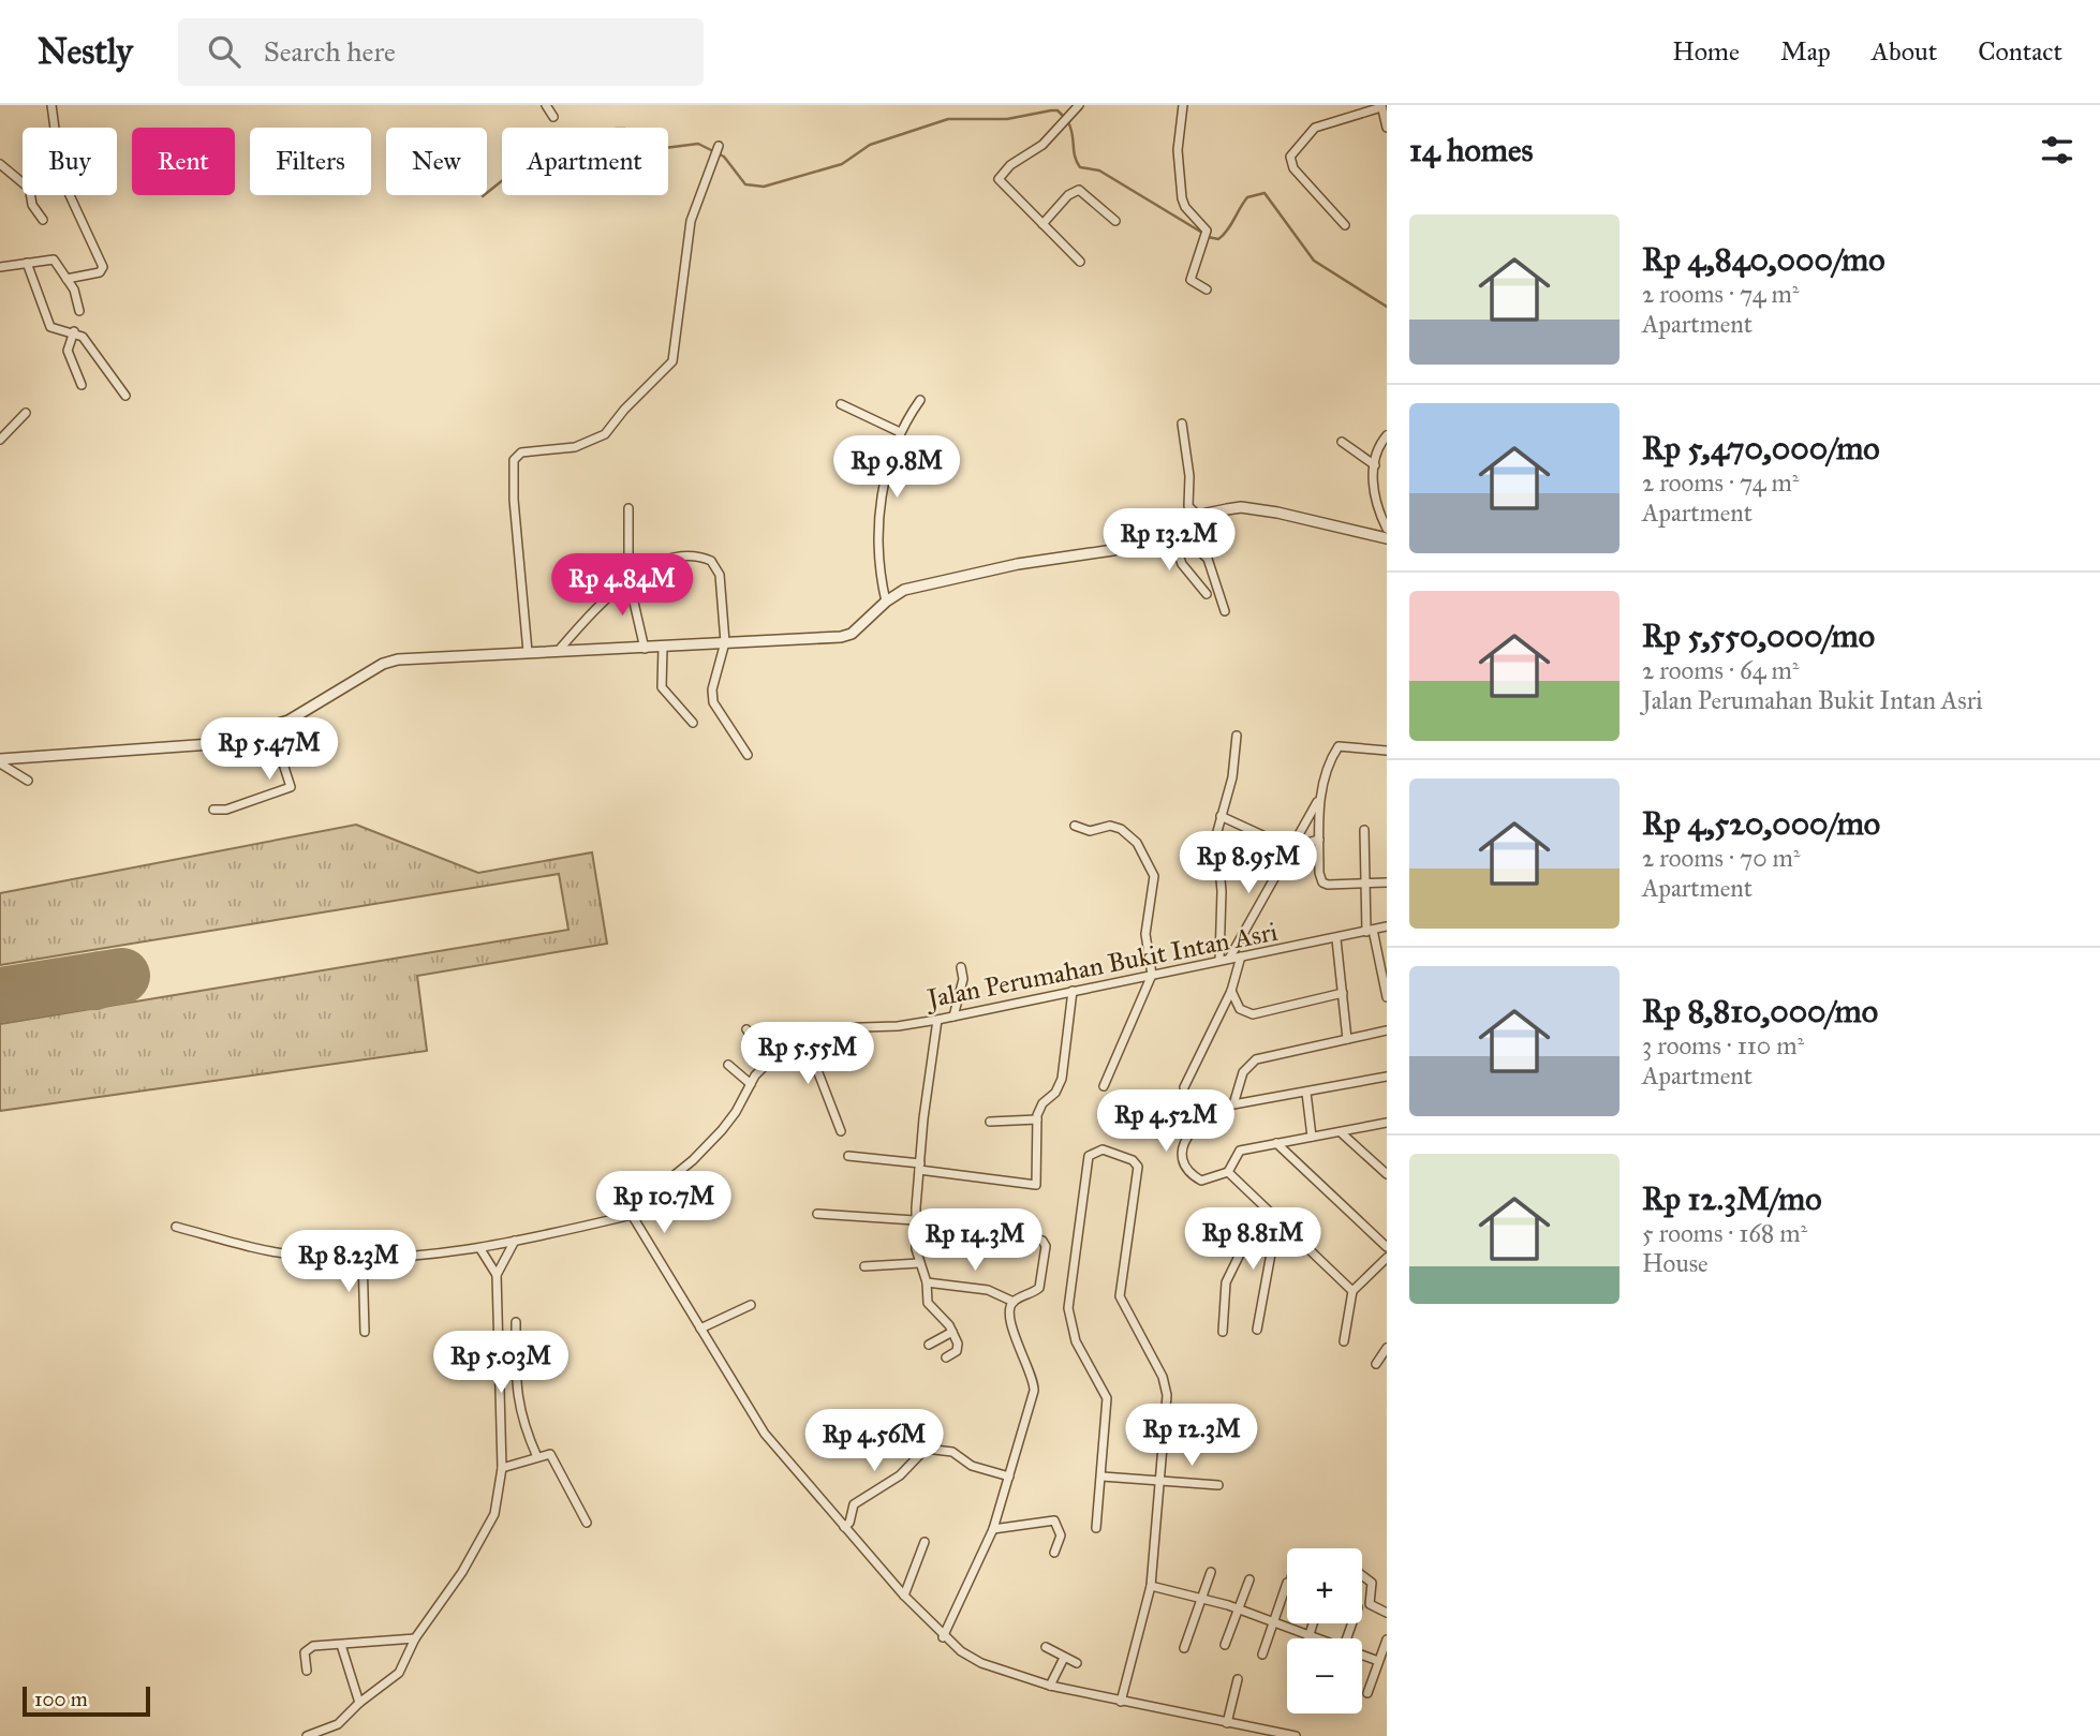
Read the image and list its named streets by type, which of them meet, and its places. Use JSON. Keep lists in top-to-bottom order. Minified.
{"streets":{"street":["Jalan Perumahan Bukit Intan Asri"]},"scale_bar":"100 m","page":{"header":"Nestly","search":"Search here","nav":["Home","Map","About","Contact"],"heading":"14 homes","chip":["Buy","Rent","Filters","New","Apartment"],"list":[{"name":"Rp 4,840,000/mo","note":"2 rooms · 74 m² · Apartment"},{"name":"Rp 5,470,000/mo","note":"2 rooms · 74 m² · Apartment"},{"name":"Rp 5,550,000/mo","note":"2 rooms · 64 m² · Jalan Perumahan Bukit Intan Asri"},{"name":"Rp 4,520,000/mo","note":"2 rooms · 70 m² · Apartment"},{"name":"Rp 8,810,000/mo","note":"3 rooms · 110 m² · Apartment"},{"name":"Rp 12.3M/mo","note":"5 rooms · 168 m² · House"}],"price":["Rp 9.8M","Rp 13.2M","Rp 4.84M","Rp 5.47M","Rp 8.95M","Rp 5.55M","Rp 4.52M","Rp 10.7M","Rp 8.81M","Rp 14.3M","Rp 8.23M","Rp 5.03M","Rp 12.3M","Rp 4.56M"],"map_buttons":["+","−"],"scale":"100 m"}}
